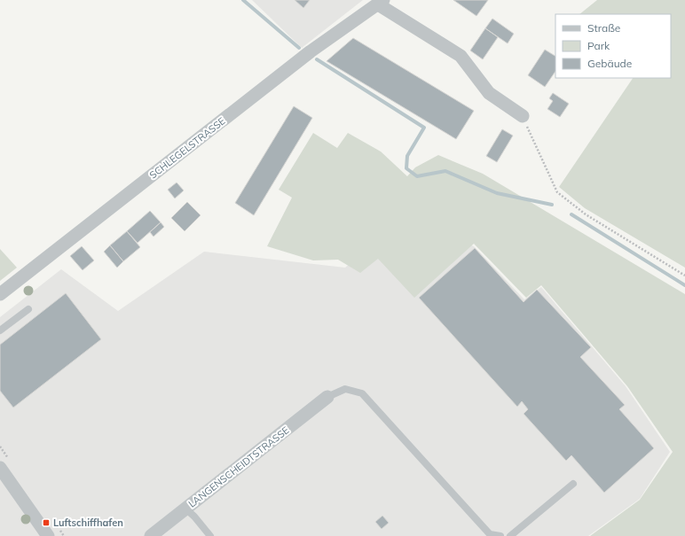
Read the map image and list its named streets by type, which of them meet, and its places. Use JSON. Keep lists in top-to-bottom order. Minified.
{"streets":{"street":["SCHLEGELSTRASSE","LANGENSCHEIDTSTRASSE"]},"places":{"transit":["Luftschiffhafen"]},"legend":["Straße","Park","Gebäude"]}
